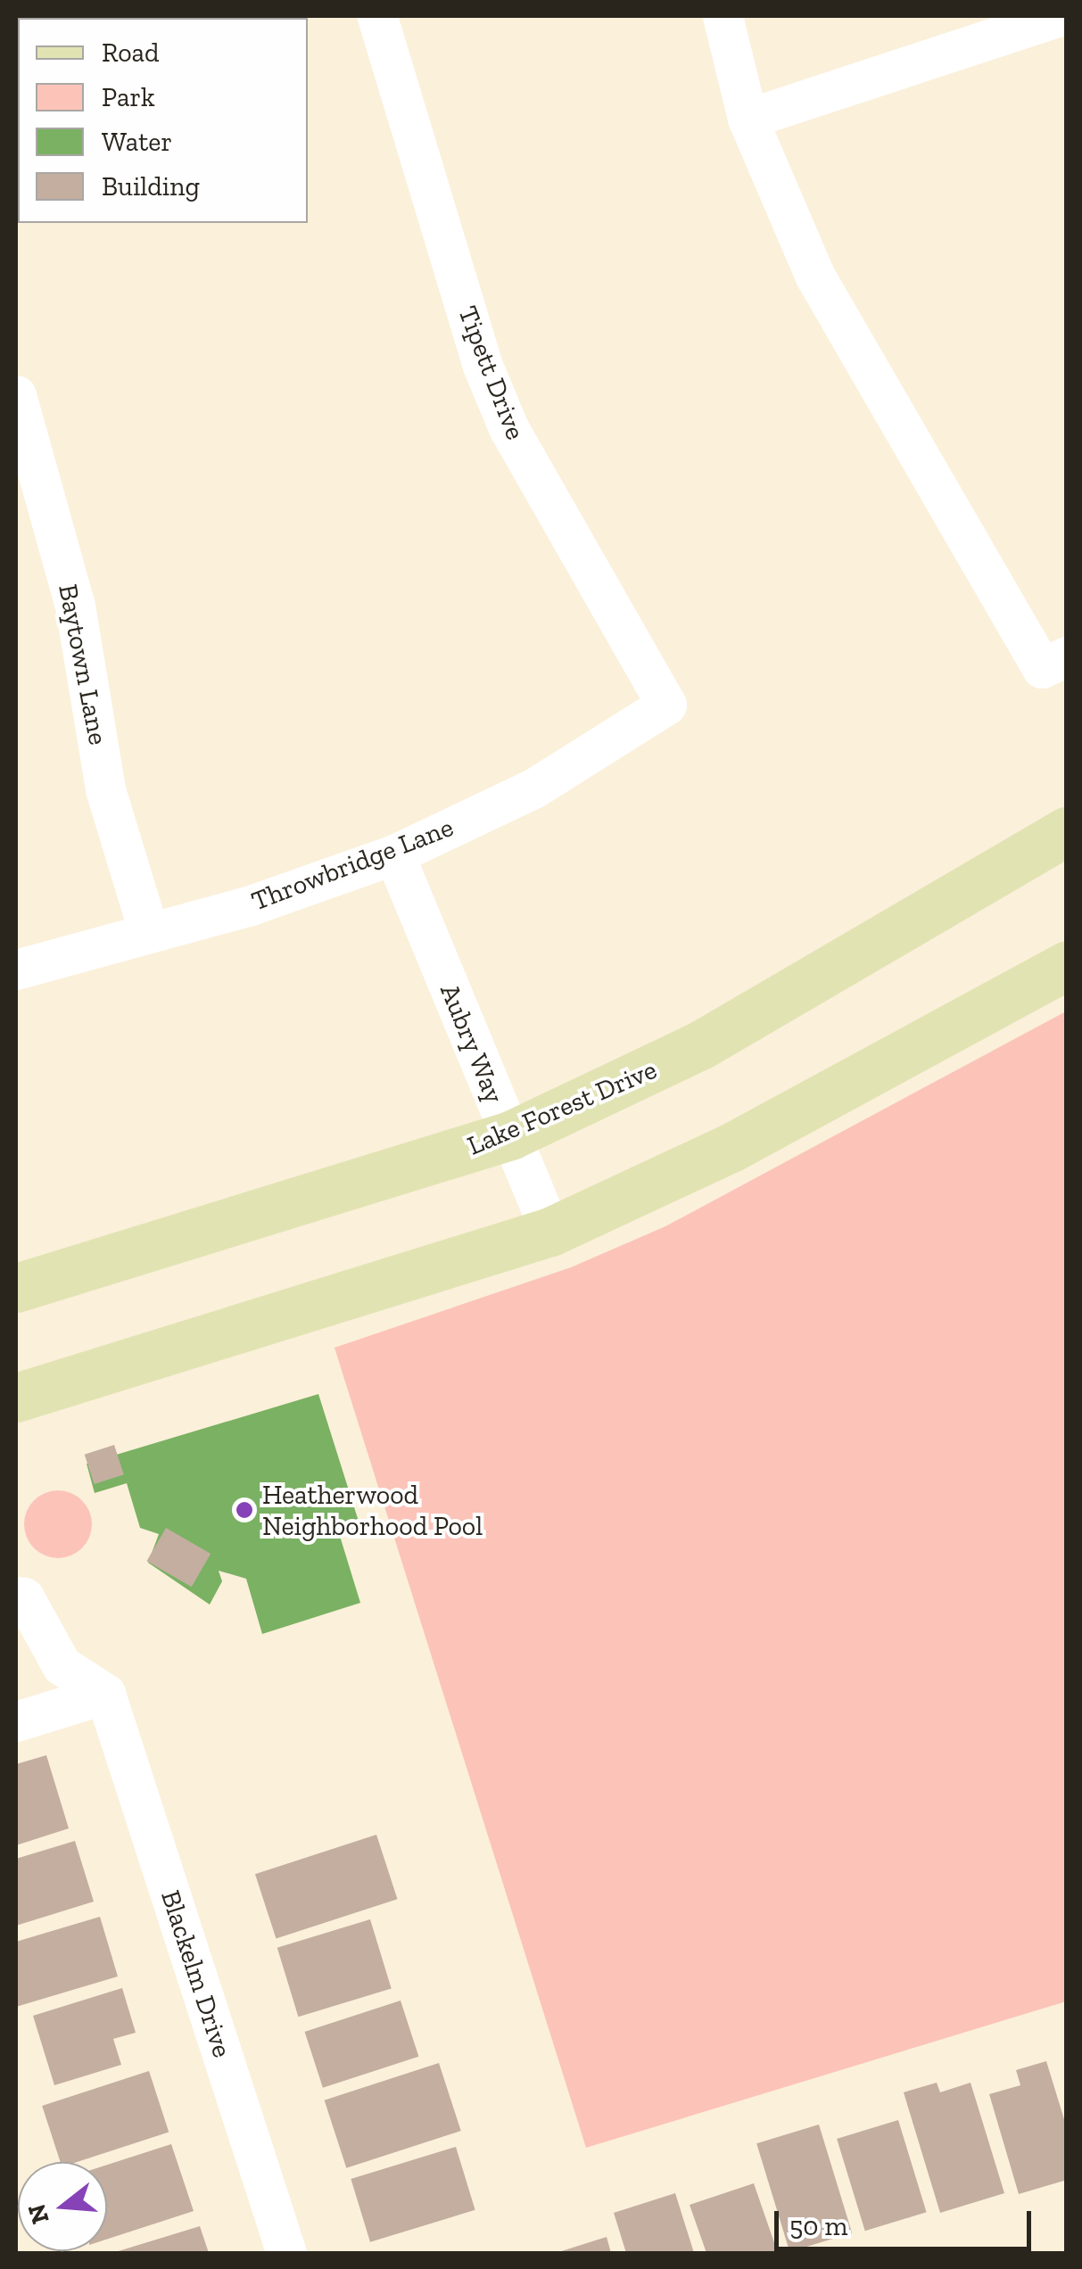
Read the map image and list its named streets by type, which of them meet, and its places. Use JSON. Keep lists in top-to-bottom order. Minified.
{"streets":{"main road":["Lake Forest Drive"],"street":["Tipett Drive","Baytown Lane","Throwbridge Lane","Aubry Way","Blackelm Drive"]},"crossings":[["Tipett Drive","Throwbridge Lane"],["Baytown Lane","Throwbridge Lane"],["Throwbridge Lane","Aubry Way"],["Aubry Way","Lake Forest Drive"]],"places":["Heatherwood Neighborhood Pool"],"legend":["Road","Park","Water","Building"],"scale_bar":"50 m","north":"left"}
